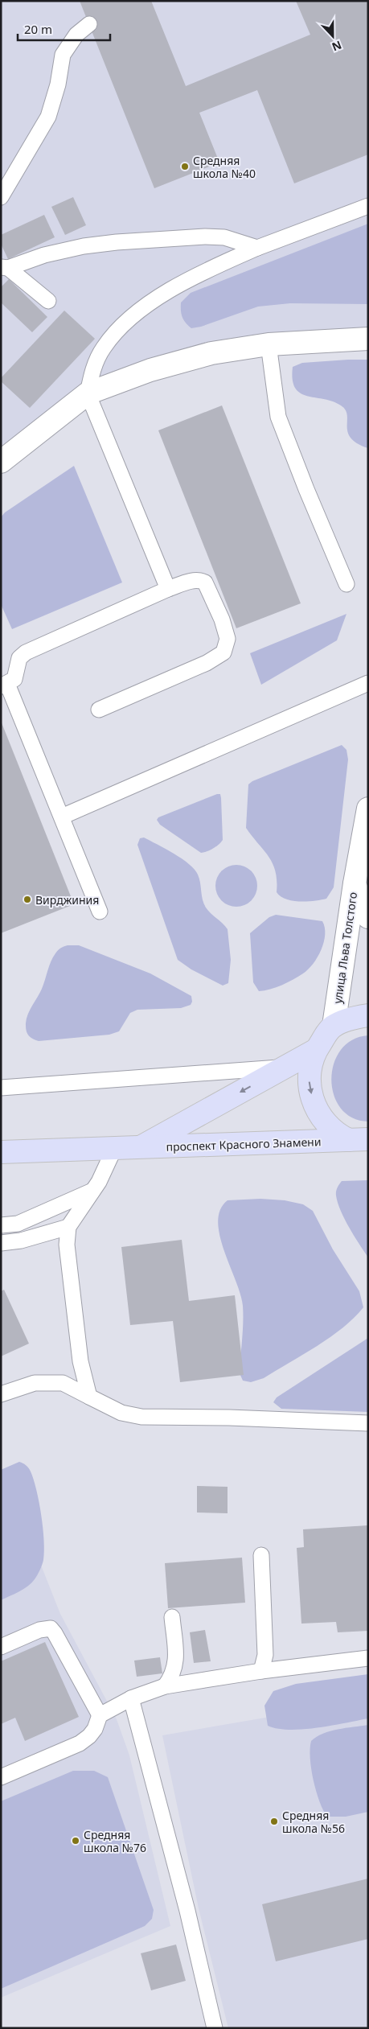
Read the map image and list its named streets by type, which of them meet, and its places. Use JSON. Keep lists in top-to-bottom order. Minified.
{"streets":{"main road":["проспект Красного Знамени"],"street":["улица Льва Толстого"]},"crossings":[["улица Льва Толстого","проспект Красного Знамени"]],"places":["Средняя школа №40","Вирджиния","Средняя школа №56","Средняя школа №76"],"scale_bar":"20 m","north":"bottom"}
